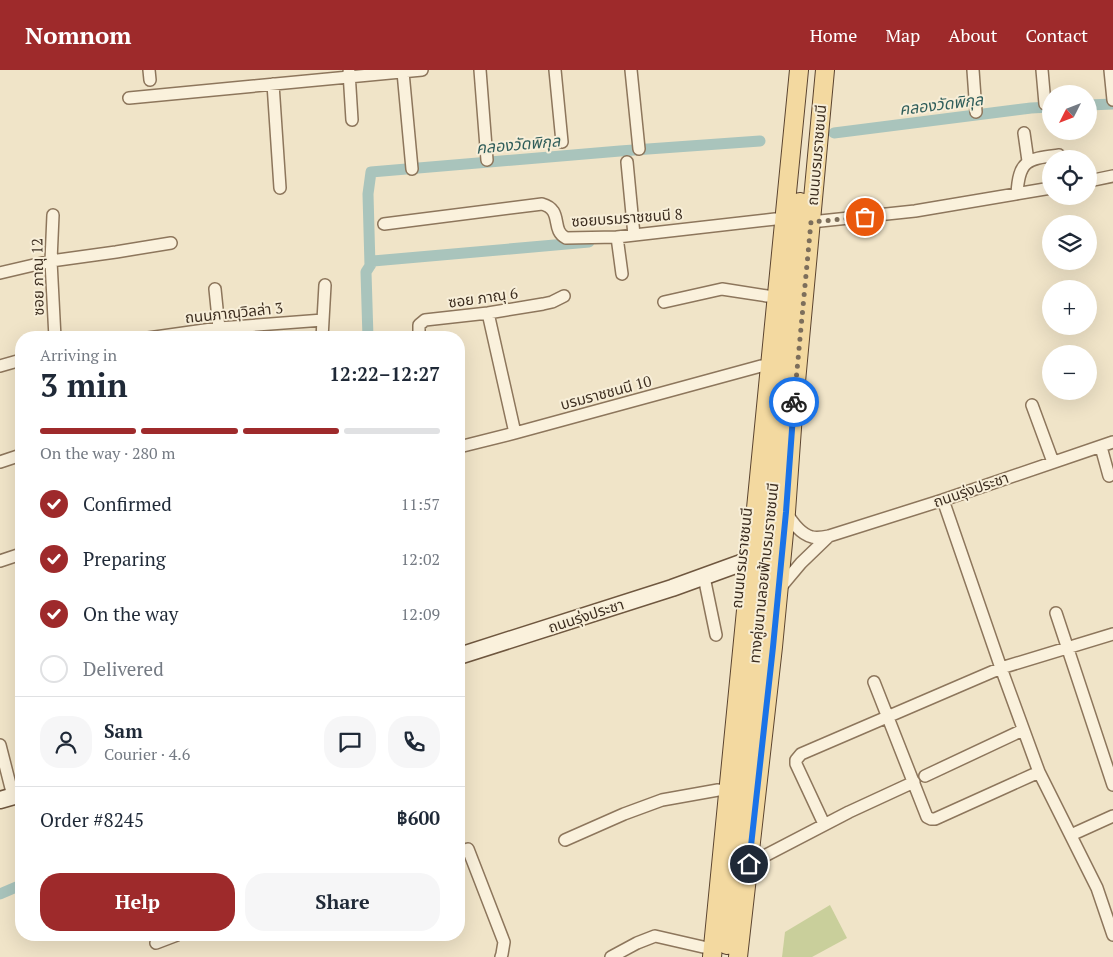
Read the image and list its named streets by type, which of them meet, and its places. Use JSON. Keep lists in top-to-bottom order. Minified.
{"streets":{"main road":["ถนนบรมราชชนนี","ทางคู่ขนานลอยฟ้าบรมราชชนนี"],"street":["ซอยบรมราชชนนี 8","ซอย ภาณุ 12","ซอย ภาณุ 6","ถนนภาณุวิลล่า 3","บรมราชชนนี 10","ถนนรุ่งประชา"]},"crossings":[["ถนนบรมราชชนนี","ซอยบรมราชชนนี 8"],["ถนนบรมราชชนนี","บรมราชชนนี 10"],["ถนนบรมราชชนนี","ถนนรุ่งประชา"],["ถนนบรมราชชนนี","ทางคู่ขนานลอยฟ้าบรมราชชนนี"]],"water":["คลองวัดพิกุล"],"north":"bottom left","page":{"header":"Nomnom","nav":["Home","Map","About","Contact"],"map_buttons":["+","−"],"heading":["3 min","Arriving in","12:22–12:27"],"panel":["Sam","Courier · 4.6","Order #8245","฿600"],"bar":"On the way · 280 m","list":[["Confirmed","11:57"],["Preparing","12:02"],["On the way","12:09"],"Delivered"],"buttons":["Help","Share"]}}
